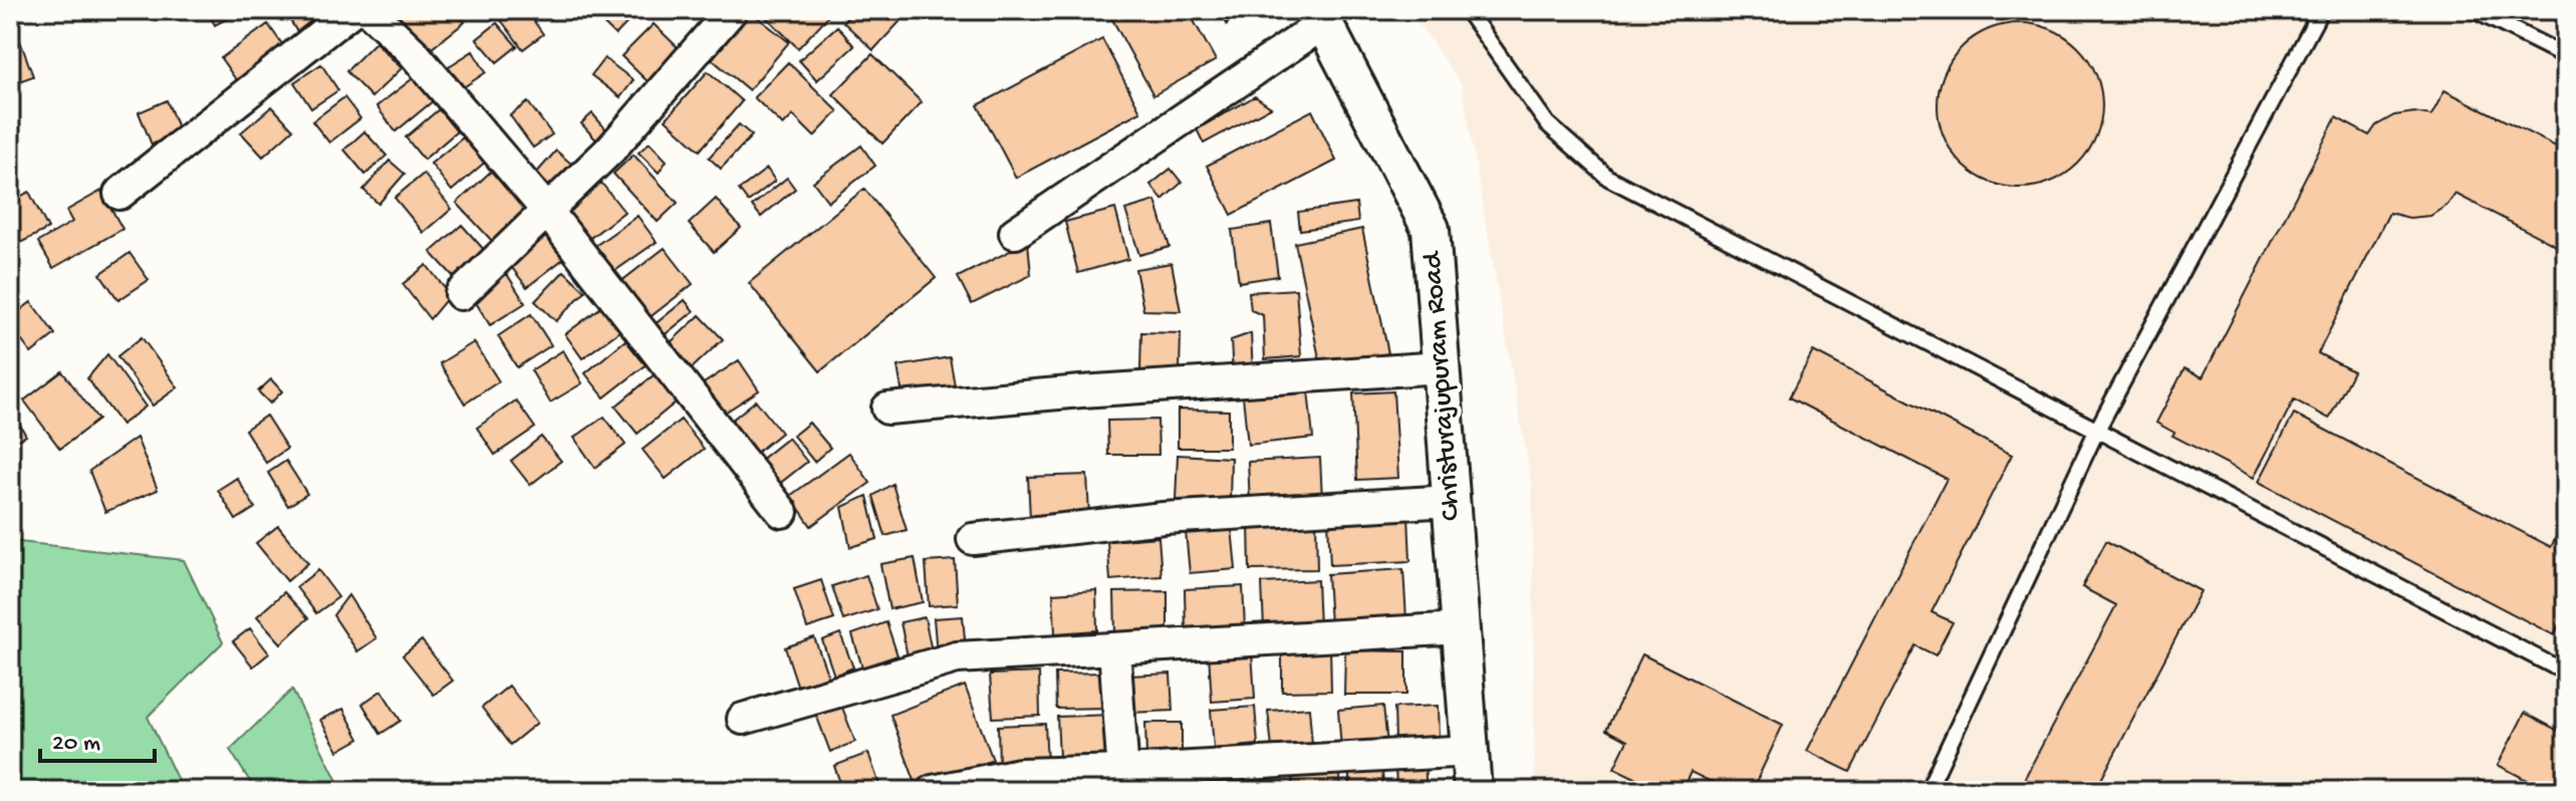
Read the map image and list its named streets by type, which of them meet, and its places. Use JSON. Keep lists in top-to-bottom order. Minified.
{"streets":{"street":["Christurajupuram Road"]},"scale_bar":"20 m"}
